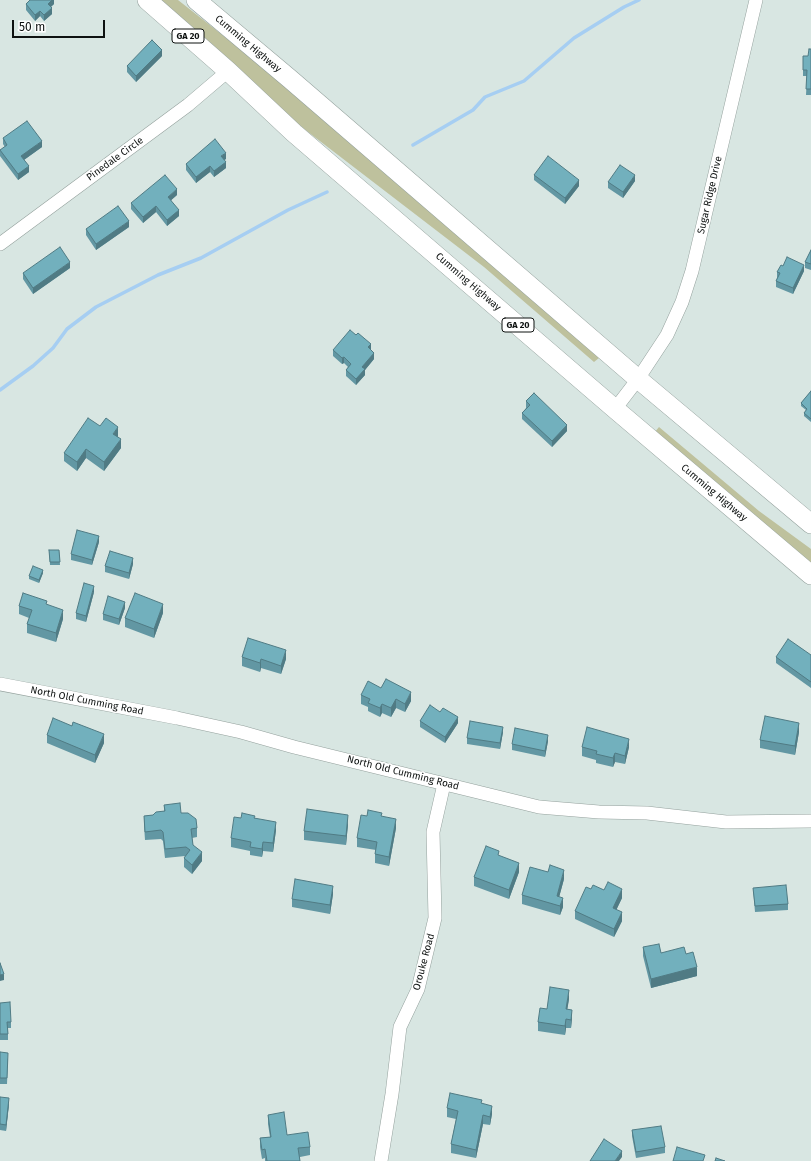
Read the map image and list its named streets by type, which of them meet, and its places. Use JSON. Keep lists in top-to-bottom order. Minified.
{"streets":{"highway":["GA 20","Cumming Highway"],"street":["Pinedale Circle","Sugar Ridge Drive","North Old Cumming Road","Orouke Road"]},"crossings":[["Cumming Highway","Pinedale Circle"],["Cumming Highway","Sugar Ridge Drive"],["North Old Cumming Road","Orouke Road"]],"scale_bar":"50 m"}
